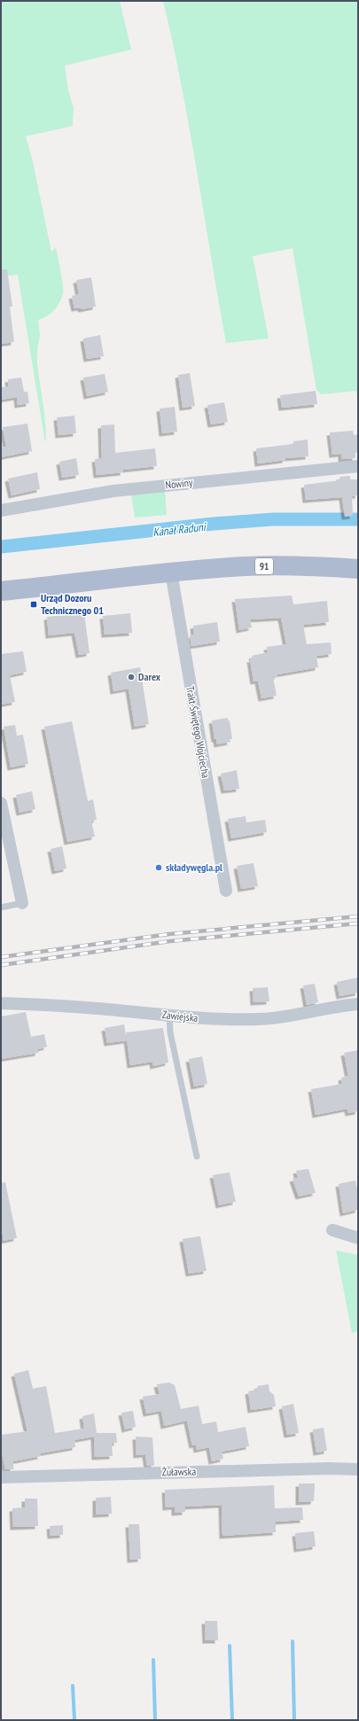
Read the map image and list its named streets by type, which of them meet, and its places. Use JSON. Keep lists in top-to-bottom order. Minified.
{"streets":{"main road":["91"],"street":["Nowiny","Trakt Świętego Wojciecha","Zawiejska","Żuławska"]},"crossings":[["91","Trakt Świętego Wojciecha"]],"water":["Kanał Raduni"],"places":{"transit":["Urząd Dozoru Technicznego 01"],"other":["Darex","składywęgla.pl"]}}
